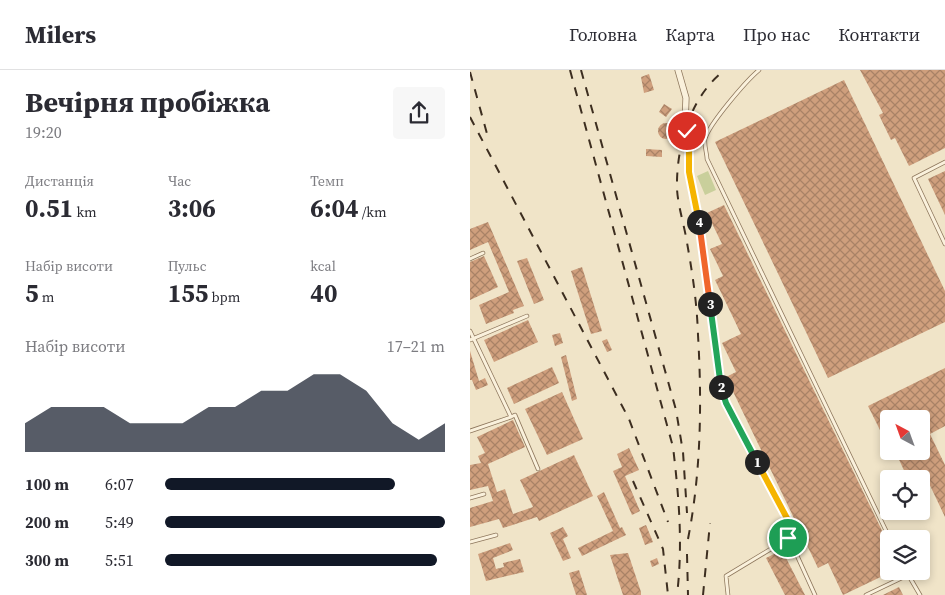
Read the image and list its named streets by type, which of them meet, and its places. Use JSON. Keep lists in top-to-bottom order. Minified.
{"north":"top left","page":{"header":"Milers","nav":["Головна","Карта","Про нас","Контакти"],"heading":["Вечірня пробіжка","19:20"],"stats":[["Дистанція","0.51 km"],["Час","3:06"],["Темп","6:04 /km"],["Набір висоти","5 m"],["Пульс","155 bpm"],["kcal","40"]],"pins":["4","3","2","1"],"chart":["Набір висоти","17–21 m"],"list":[{"name":"100 m","note":"6:07"},{"name":"200 m","note":"5:49"},{"name":"300 m","note":"5:51"}]}}
